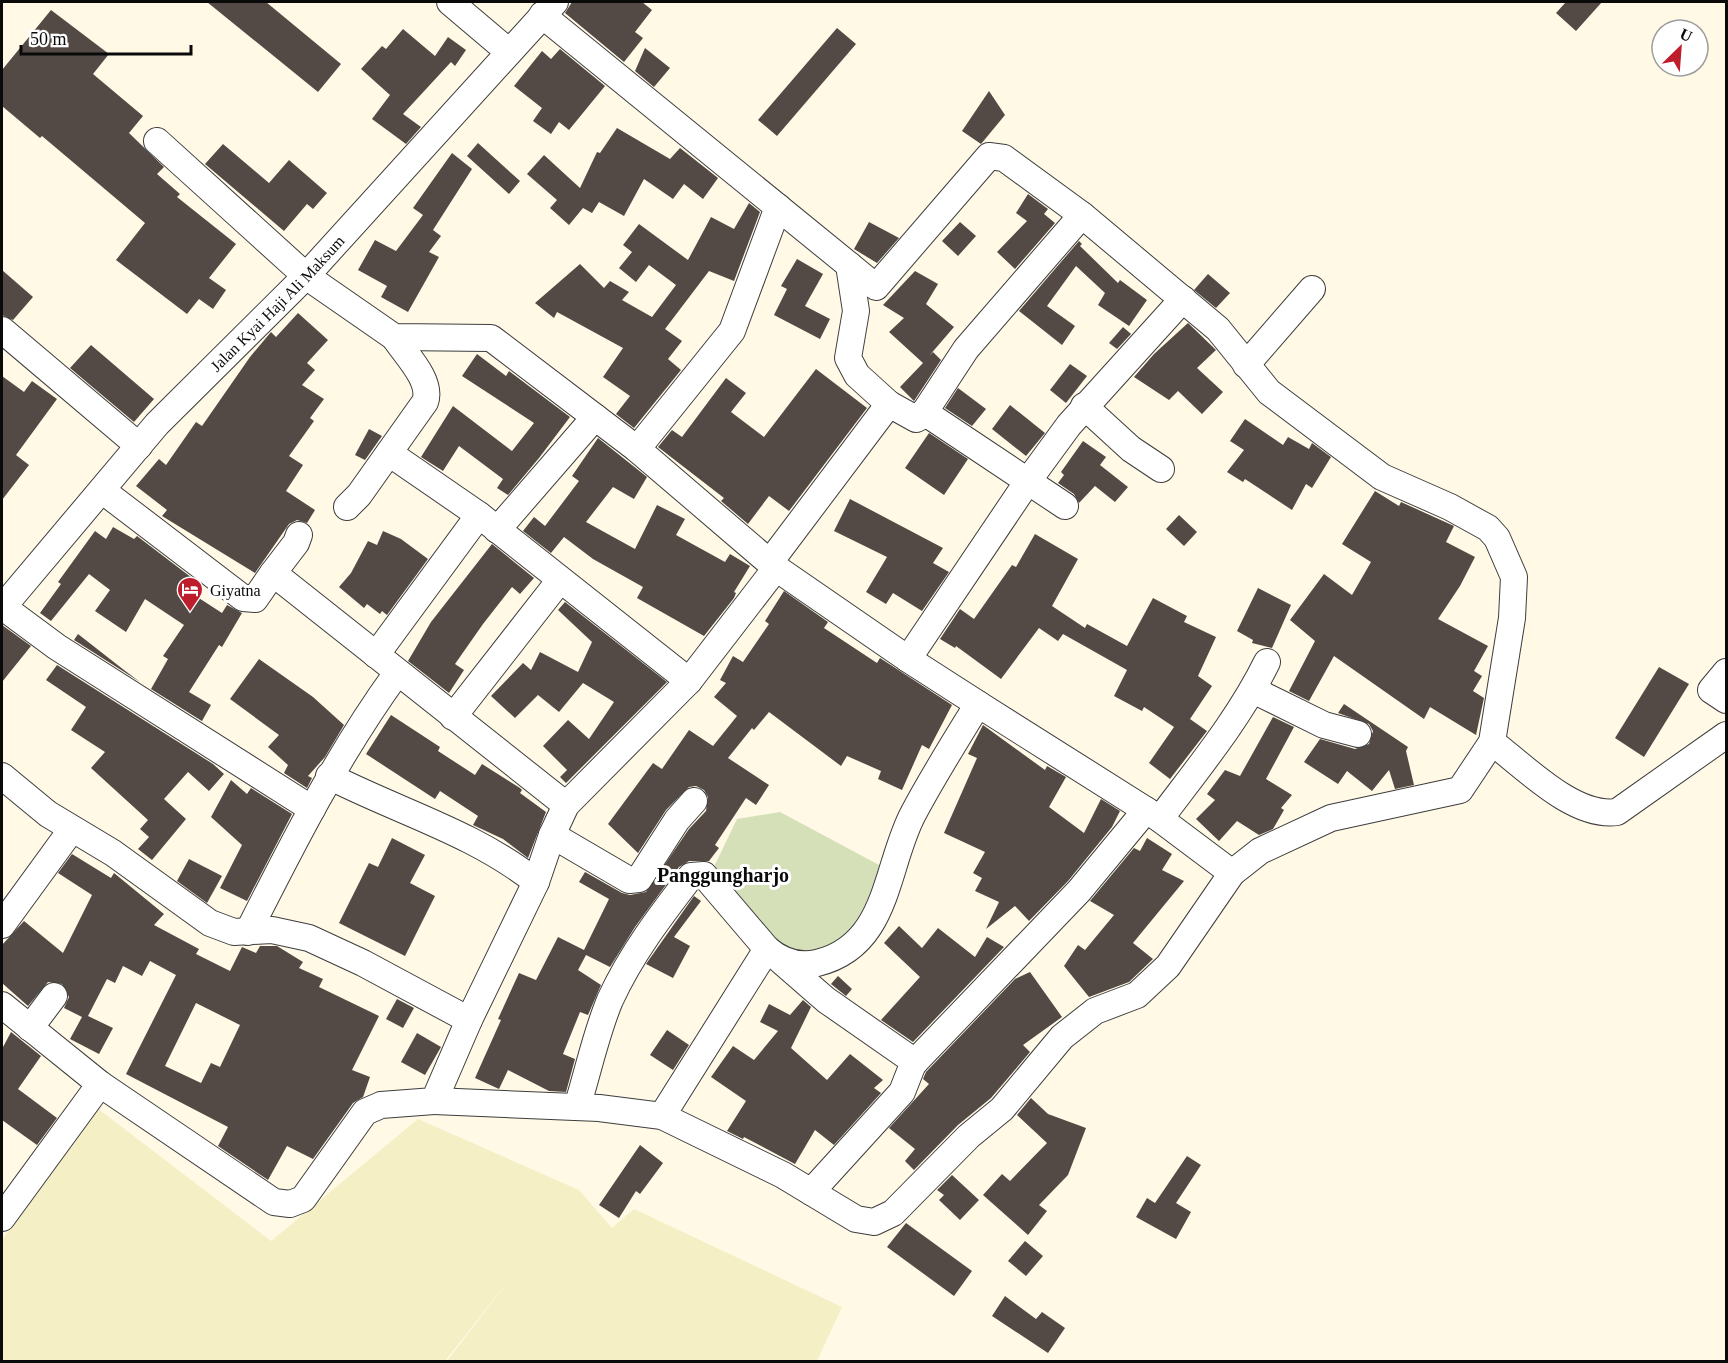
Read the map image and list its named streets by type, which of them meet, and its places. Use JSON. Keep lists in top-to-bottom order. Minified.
{"streets":{"street":["Jalan Kyai Haji Ali Maksum"]},"districts":["Panggungharjo"],"places":{"hotel":["Giyatna"]},"scale_bar":"50 m","north":"top right"}
